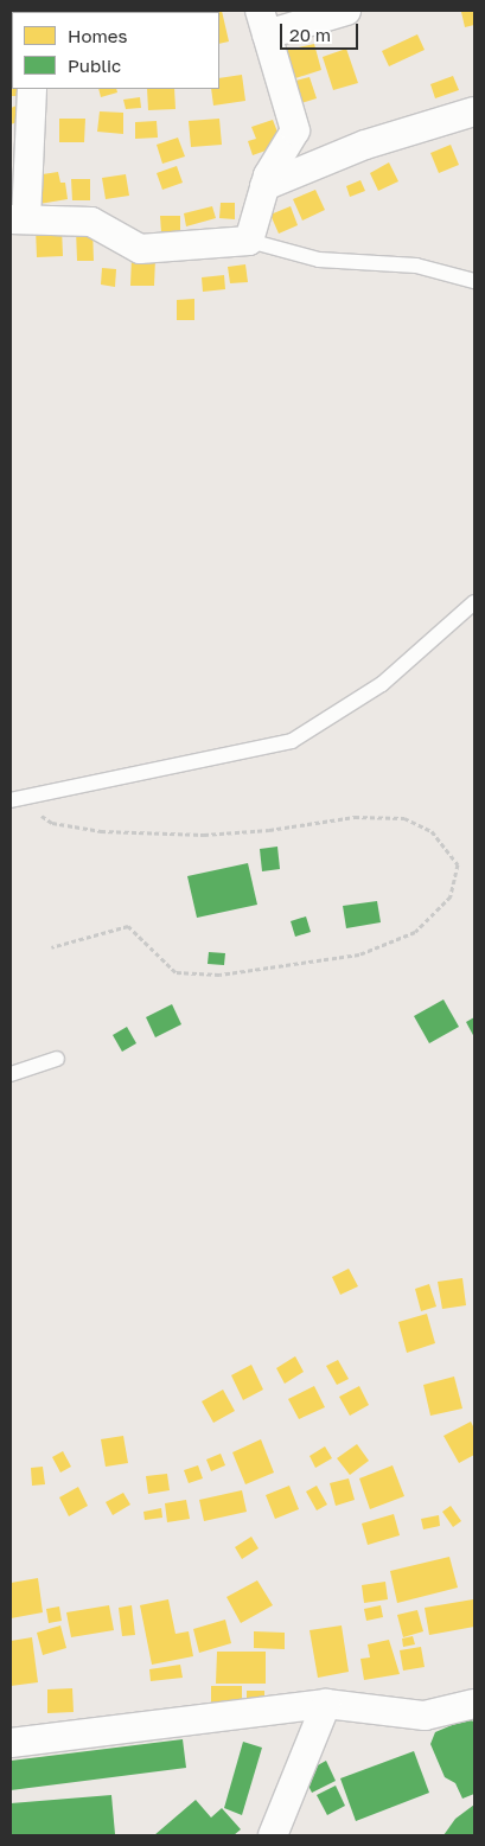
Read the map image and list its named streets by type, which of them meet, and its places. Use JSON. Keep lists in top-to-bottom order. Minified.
{"legend":["Homes","Public"],"scale_bar":"20 m"}
